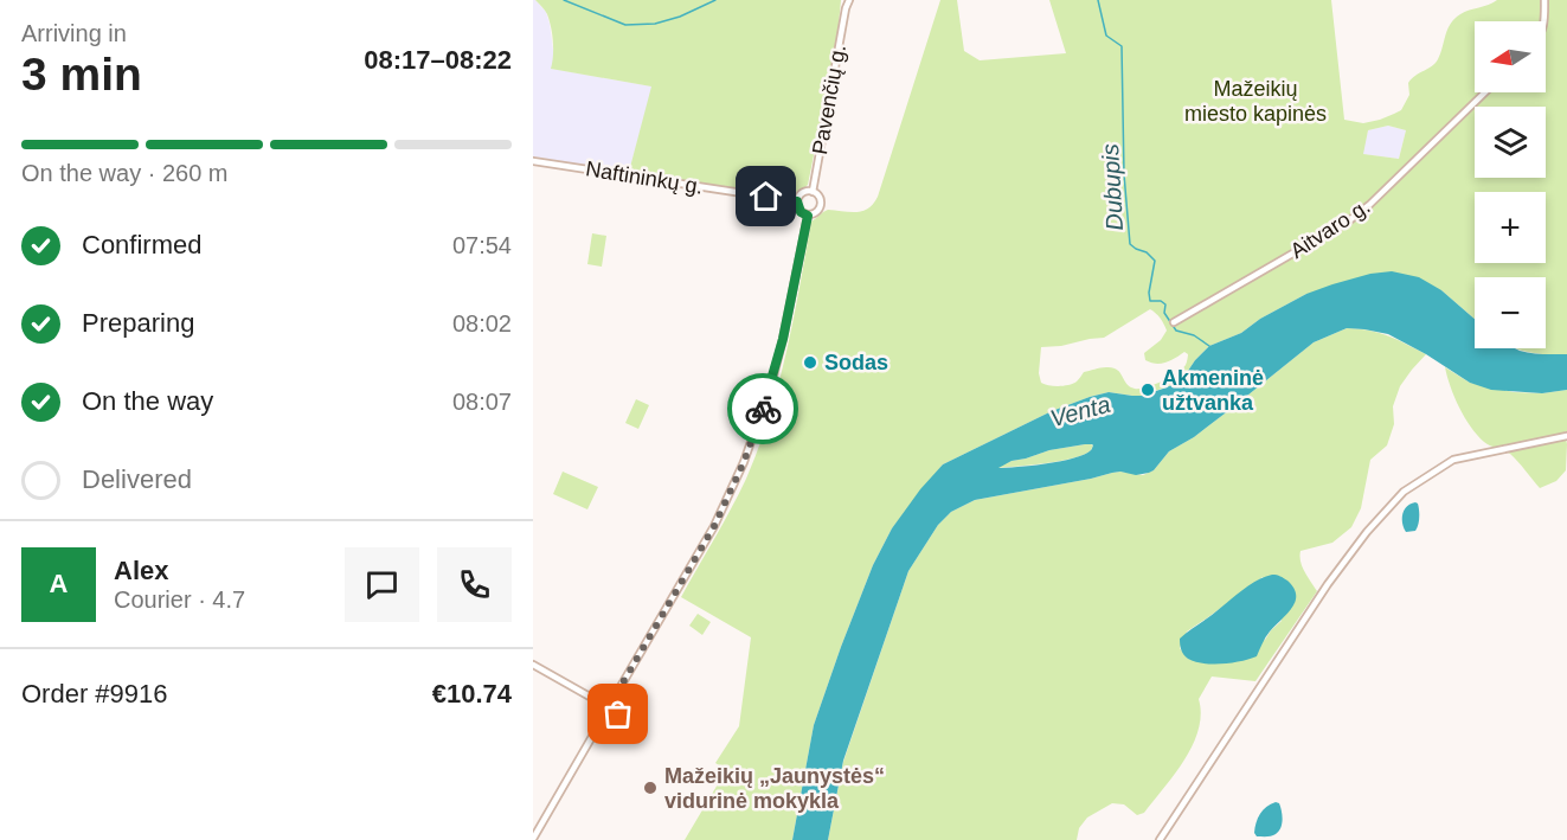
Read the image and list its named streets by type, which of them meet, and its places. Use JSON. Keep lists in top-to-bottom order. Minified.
{"streets":{"street":["Pavenčių g.","Naftininkų g.","Aitvaro g."]},"crossings":[["Pavenčių g.","Naftininkų g."]],"water":["Dubupis","Venta"],"parks":["Mažeikių miesto kapinės"],"places":["Sodas","Akmeninė užtvanka","Mažeikių „Jaunystės“ vidurinė mokykla"],"north":"left","page":{"heading":["3 min","Arriving in","08:17–08:22"],"panel":["Alex","Courier · 4.7","Order #9916","€10.74"],"map_buttons":["+","−"],"bar":"On the way · 260 m","list":[["Confirmed","07:54"],["Preparing","08:02"],["On the way","08:07"],"Delivered"],"round":"A"}}
